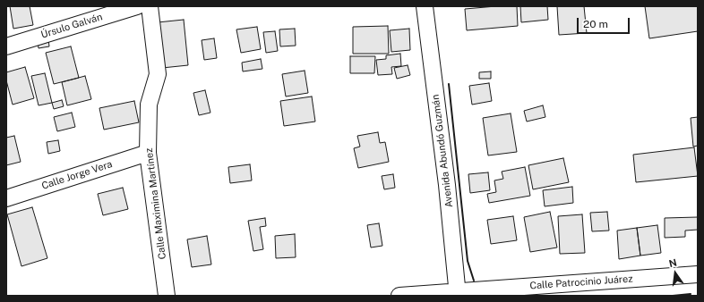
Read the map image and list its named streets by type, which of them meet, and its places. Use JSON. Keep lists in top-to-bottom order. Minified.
{"streets":{"street":["Úrsulo Galván","Avenida Abundó Guzmán","Calle Jorge Vera","Calle Maximina Martínez","Calle Patrocinio Juárez"]},"crossings":[["Avenida Abundó Guzmán","Calle Patrocinio Juárez"],["Calle Jorge Vera","Calle Maximina Martínez"]],"scale_bar":"20 m","north":"top"}
